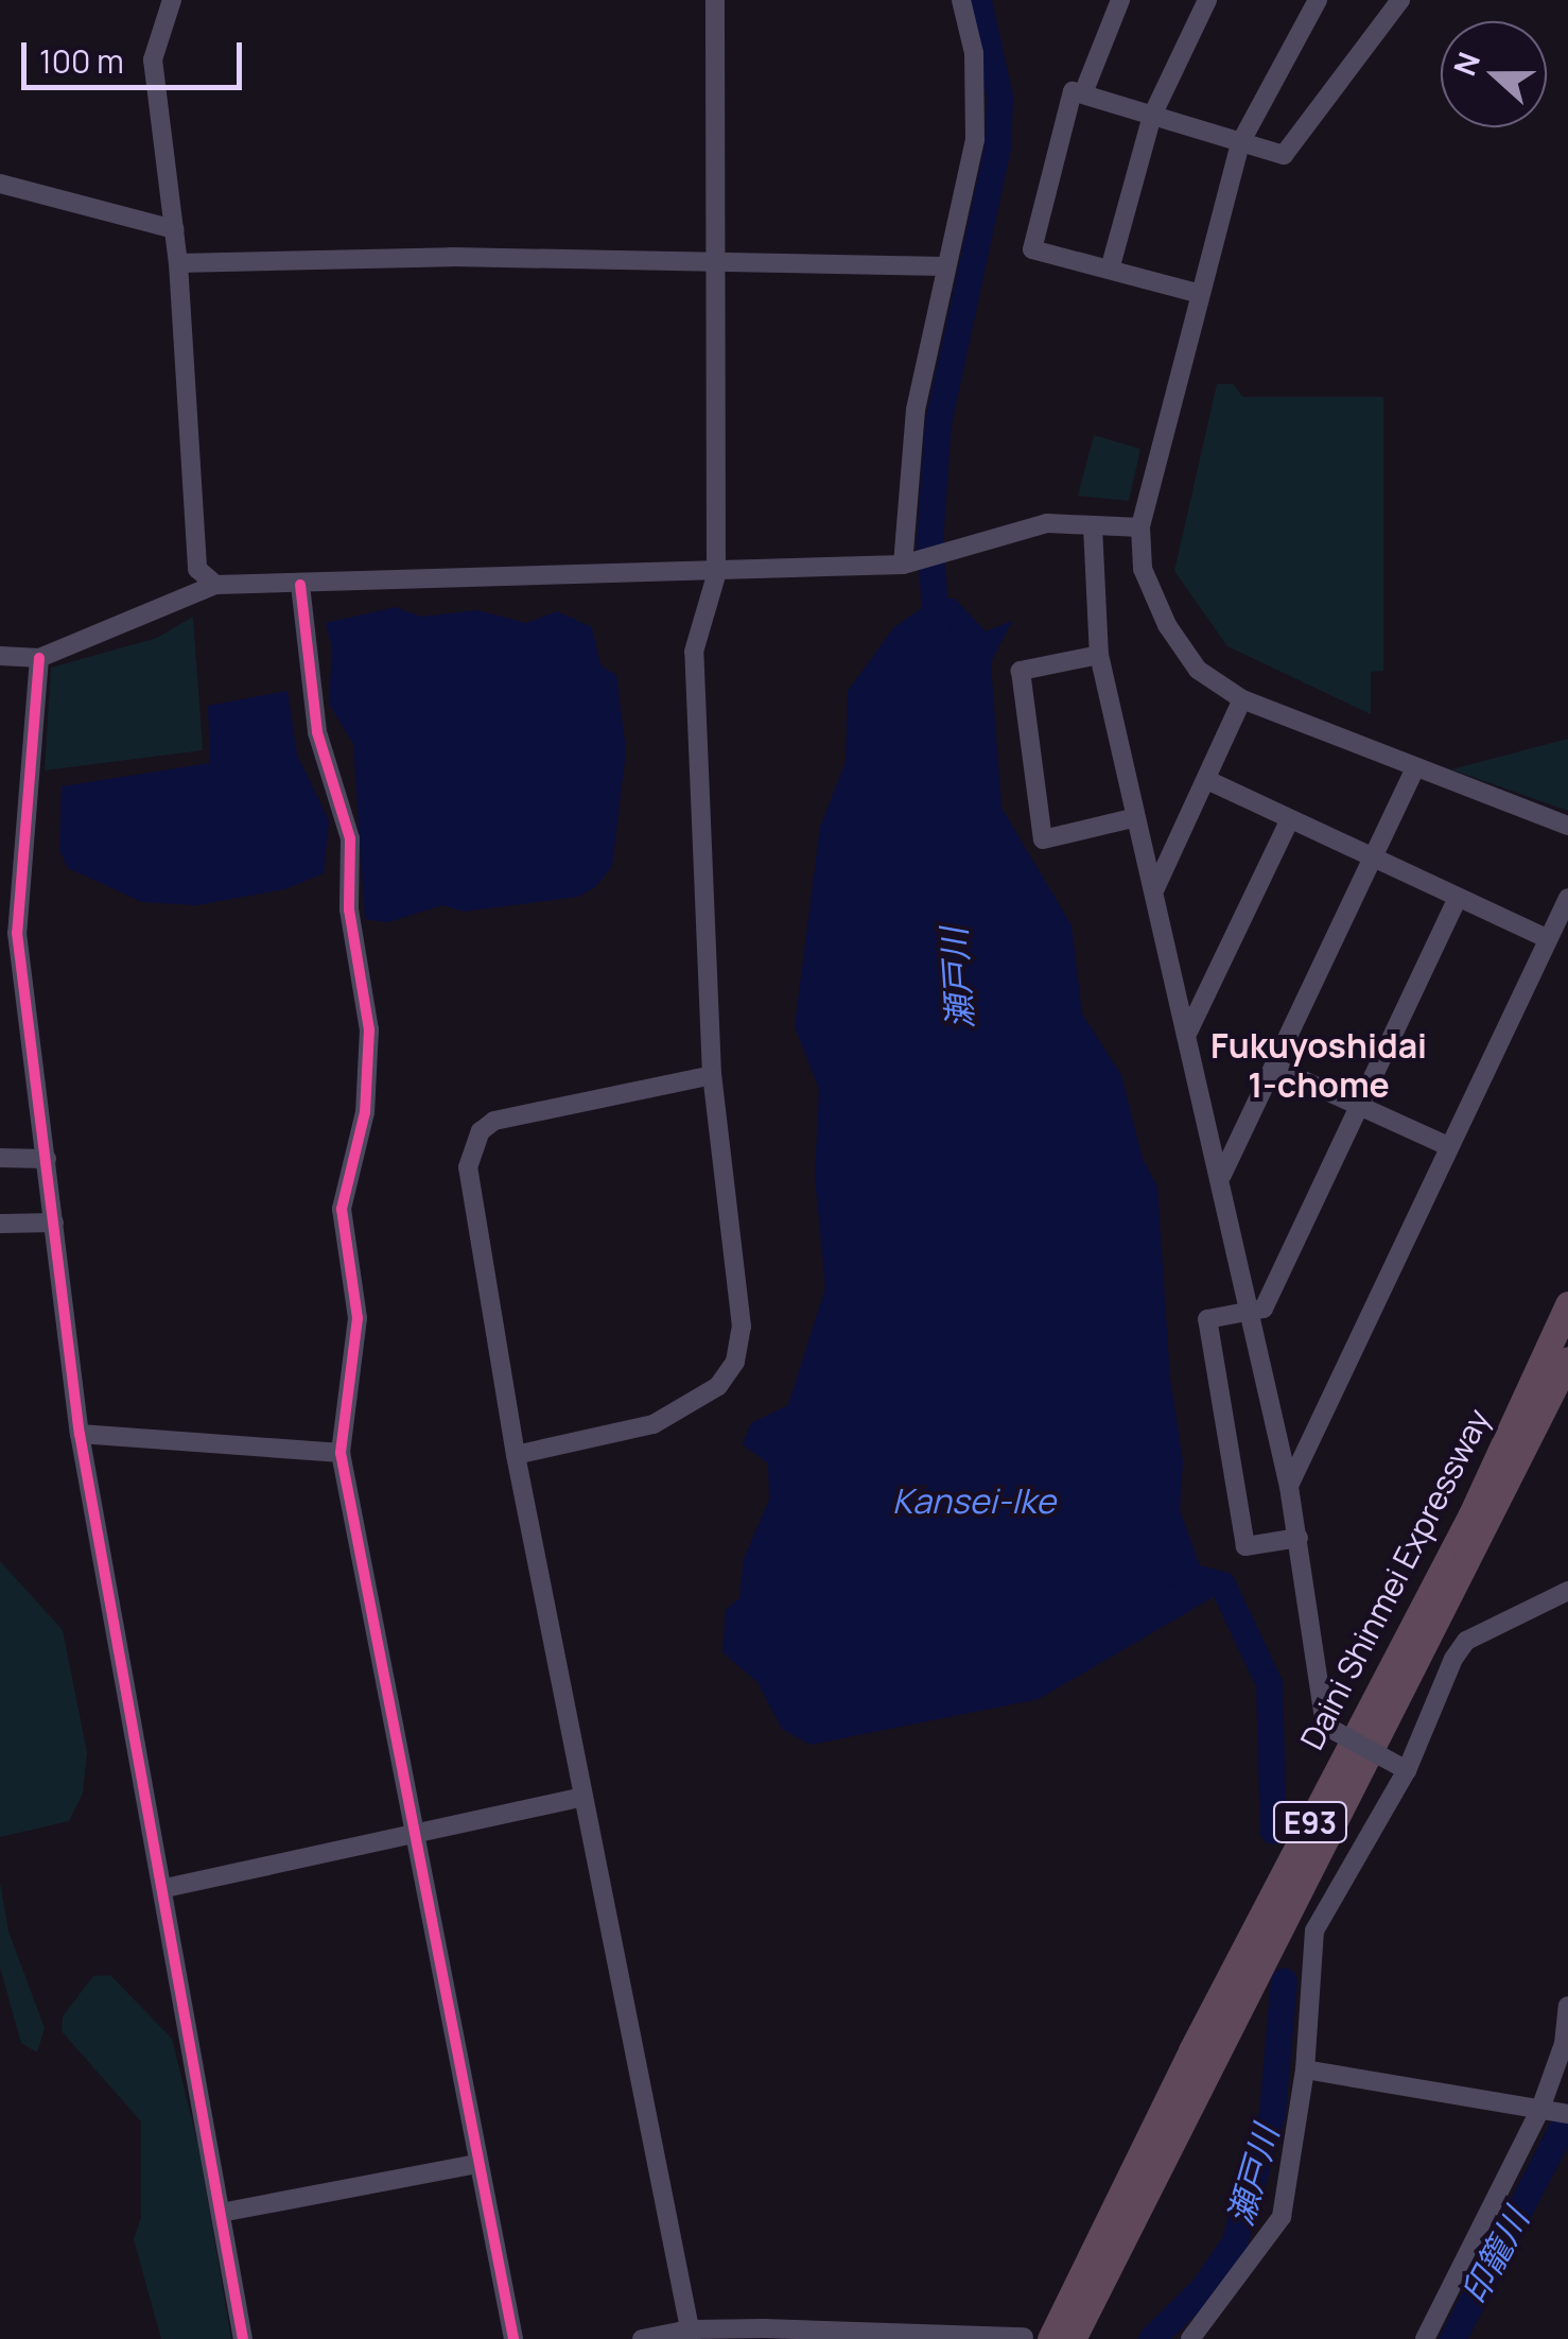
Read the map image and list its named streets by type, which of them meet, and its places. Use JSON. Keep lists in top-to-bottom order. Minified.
{"streets":{"highway":["Daini Shinmei Expressway","E93"]},"districts":["Fukuyoshidai 1-chome"],"water":["瀬戸川","Kansei-Ike","印籠川"],"scale_bar":"100 m","north":"left"}
